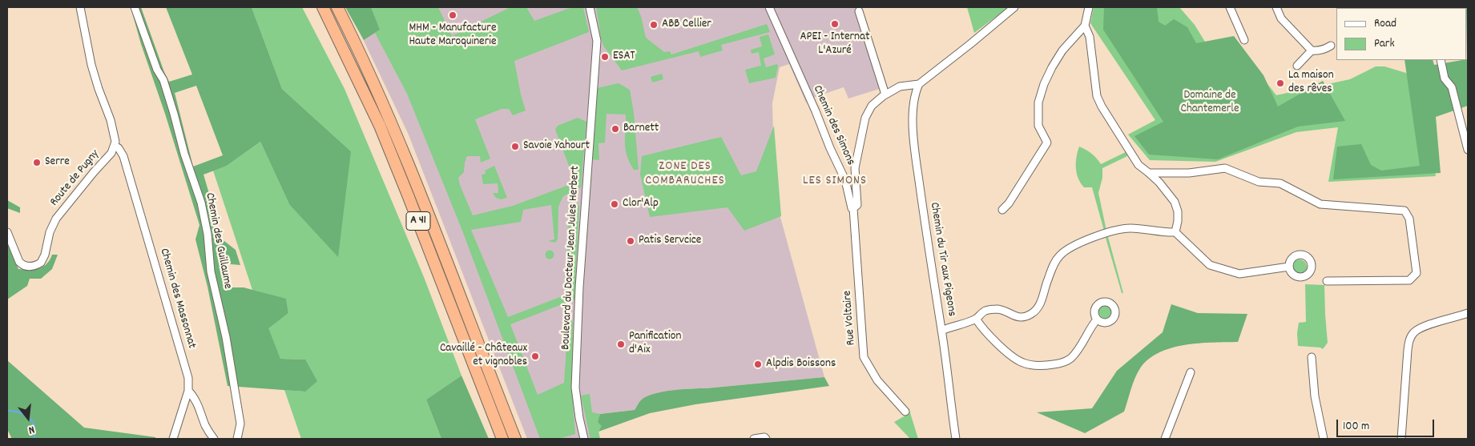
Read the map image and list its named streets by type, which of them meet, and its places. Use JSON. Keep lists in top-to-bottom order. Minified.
{"streets":{"highway":["A 41"],"street":["Chemin des Simons","Route de Pugny","Chemin des Guillaume","Boulevard du Docteur Jean Jules Herbert","Chemin du Tir aux Pigeons","Chemin des Massonnat","Rue Voltaire"]},"crossings":[["Chemin des Simons","Chemin du Tir aux Pigeons"],["Chemin des Simons","Rue Voltaire"],["Route de Pugny","Chemin des Massonnat"]],"districts":["ZONE DES COMBARUCHES","LES SIMONS"],"parks":["Domaine de Chantemerle"],"places":["MHM - Manufacture Haute Maroquinerie","APEI - Internat L'Azuré","ABB Cellier","ESAT","La maison des rêves","Barnett","Savoie Yahourt","Serre","Clor'Alp","Patis Servcice","Panification d'Aix","Cavaillé - Châteaux et vignobles","Alpdis Boissons"],"legend":["Road","Park"],"scale_bar":"100 m","north":"bottom"}
